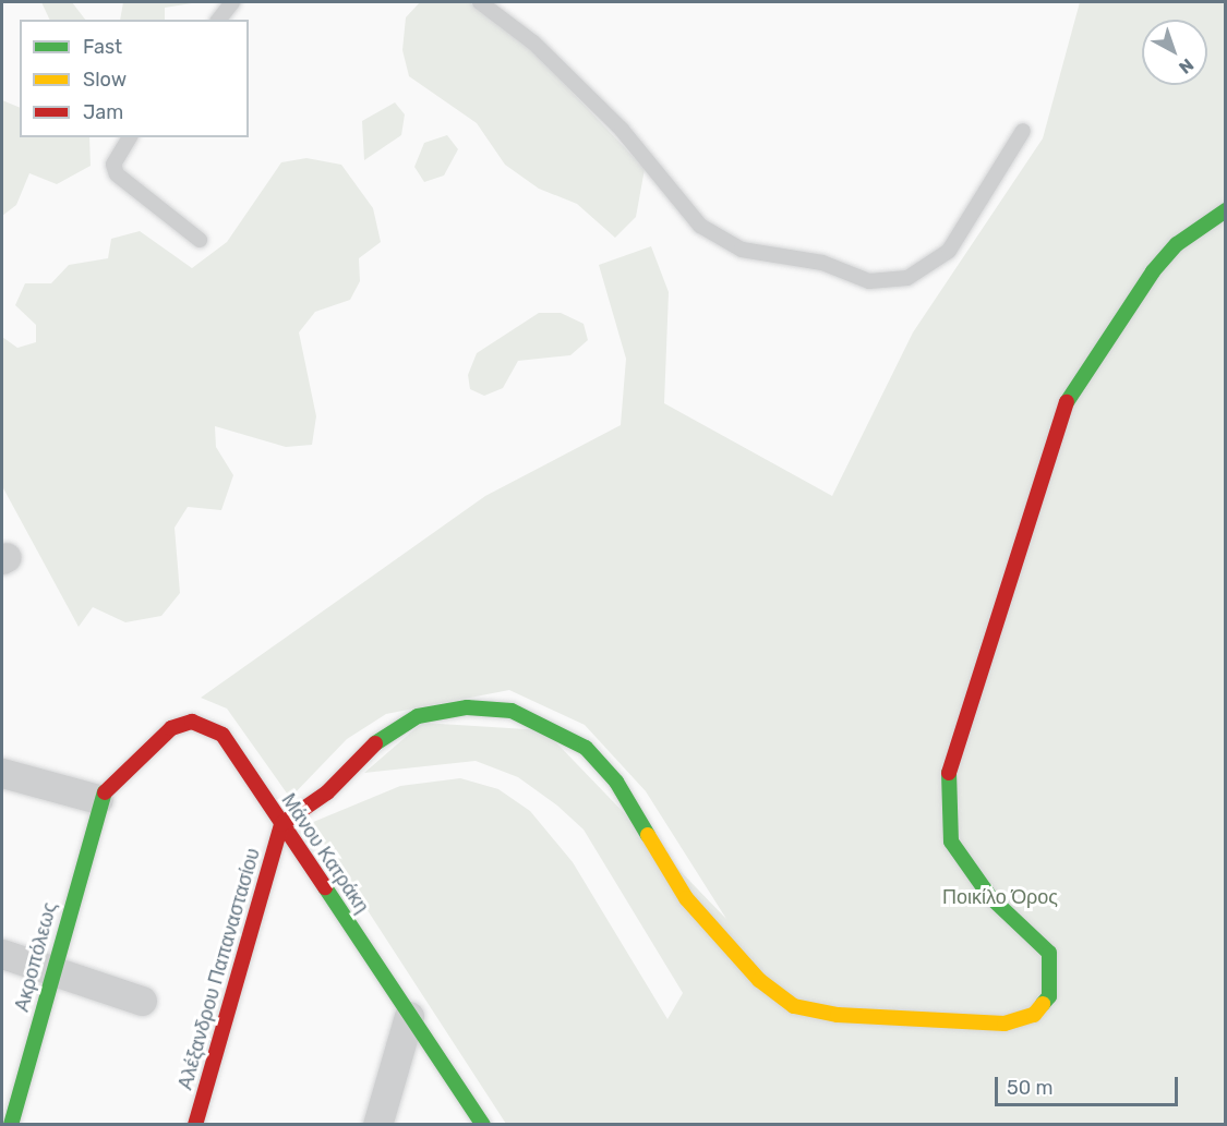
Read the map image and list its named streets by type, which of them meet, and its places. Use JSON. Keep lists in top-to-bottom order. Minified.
{"streets":{"street":["Μάνου Κατράκη","Ακροπόλεως","Αλέξανδρου Παπαναστασίου"]},"crossings":[["Μάνου Κατράκη","Ακροπόλεως"],["Μάνου Κατράκη","Αλέξανδρου Παπαναστασίου"]],"parks":["Ποικίλο Όρος"],"legend":["Fast","Slow","Jam"],"scale_bar":"50 m","north":"bottom right"}
